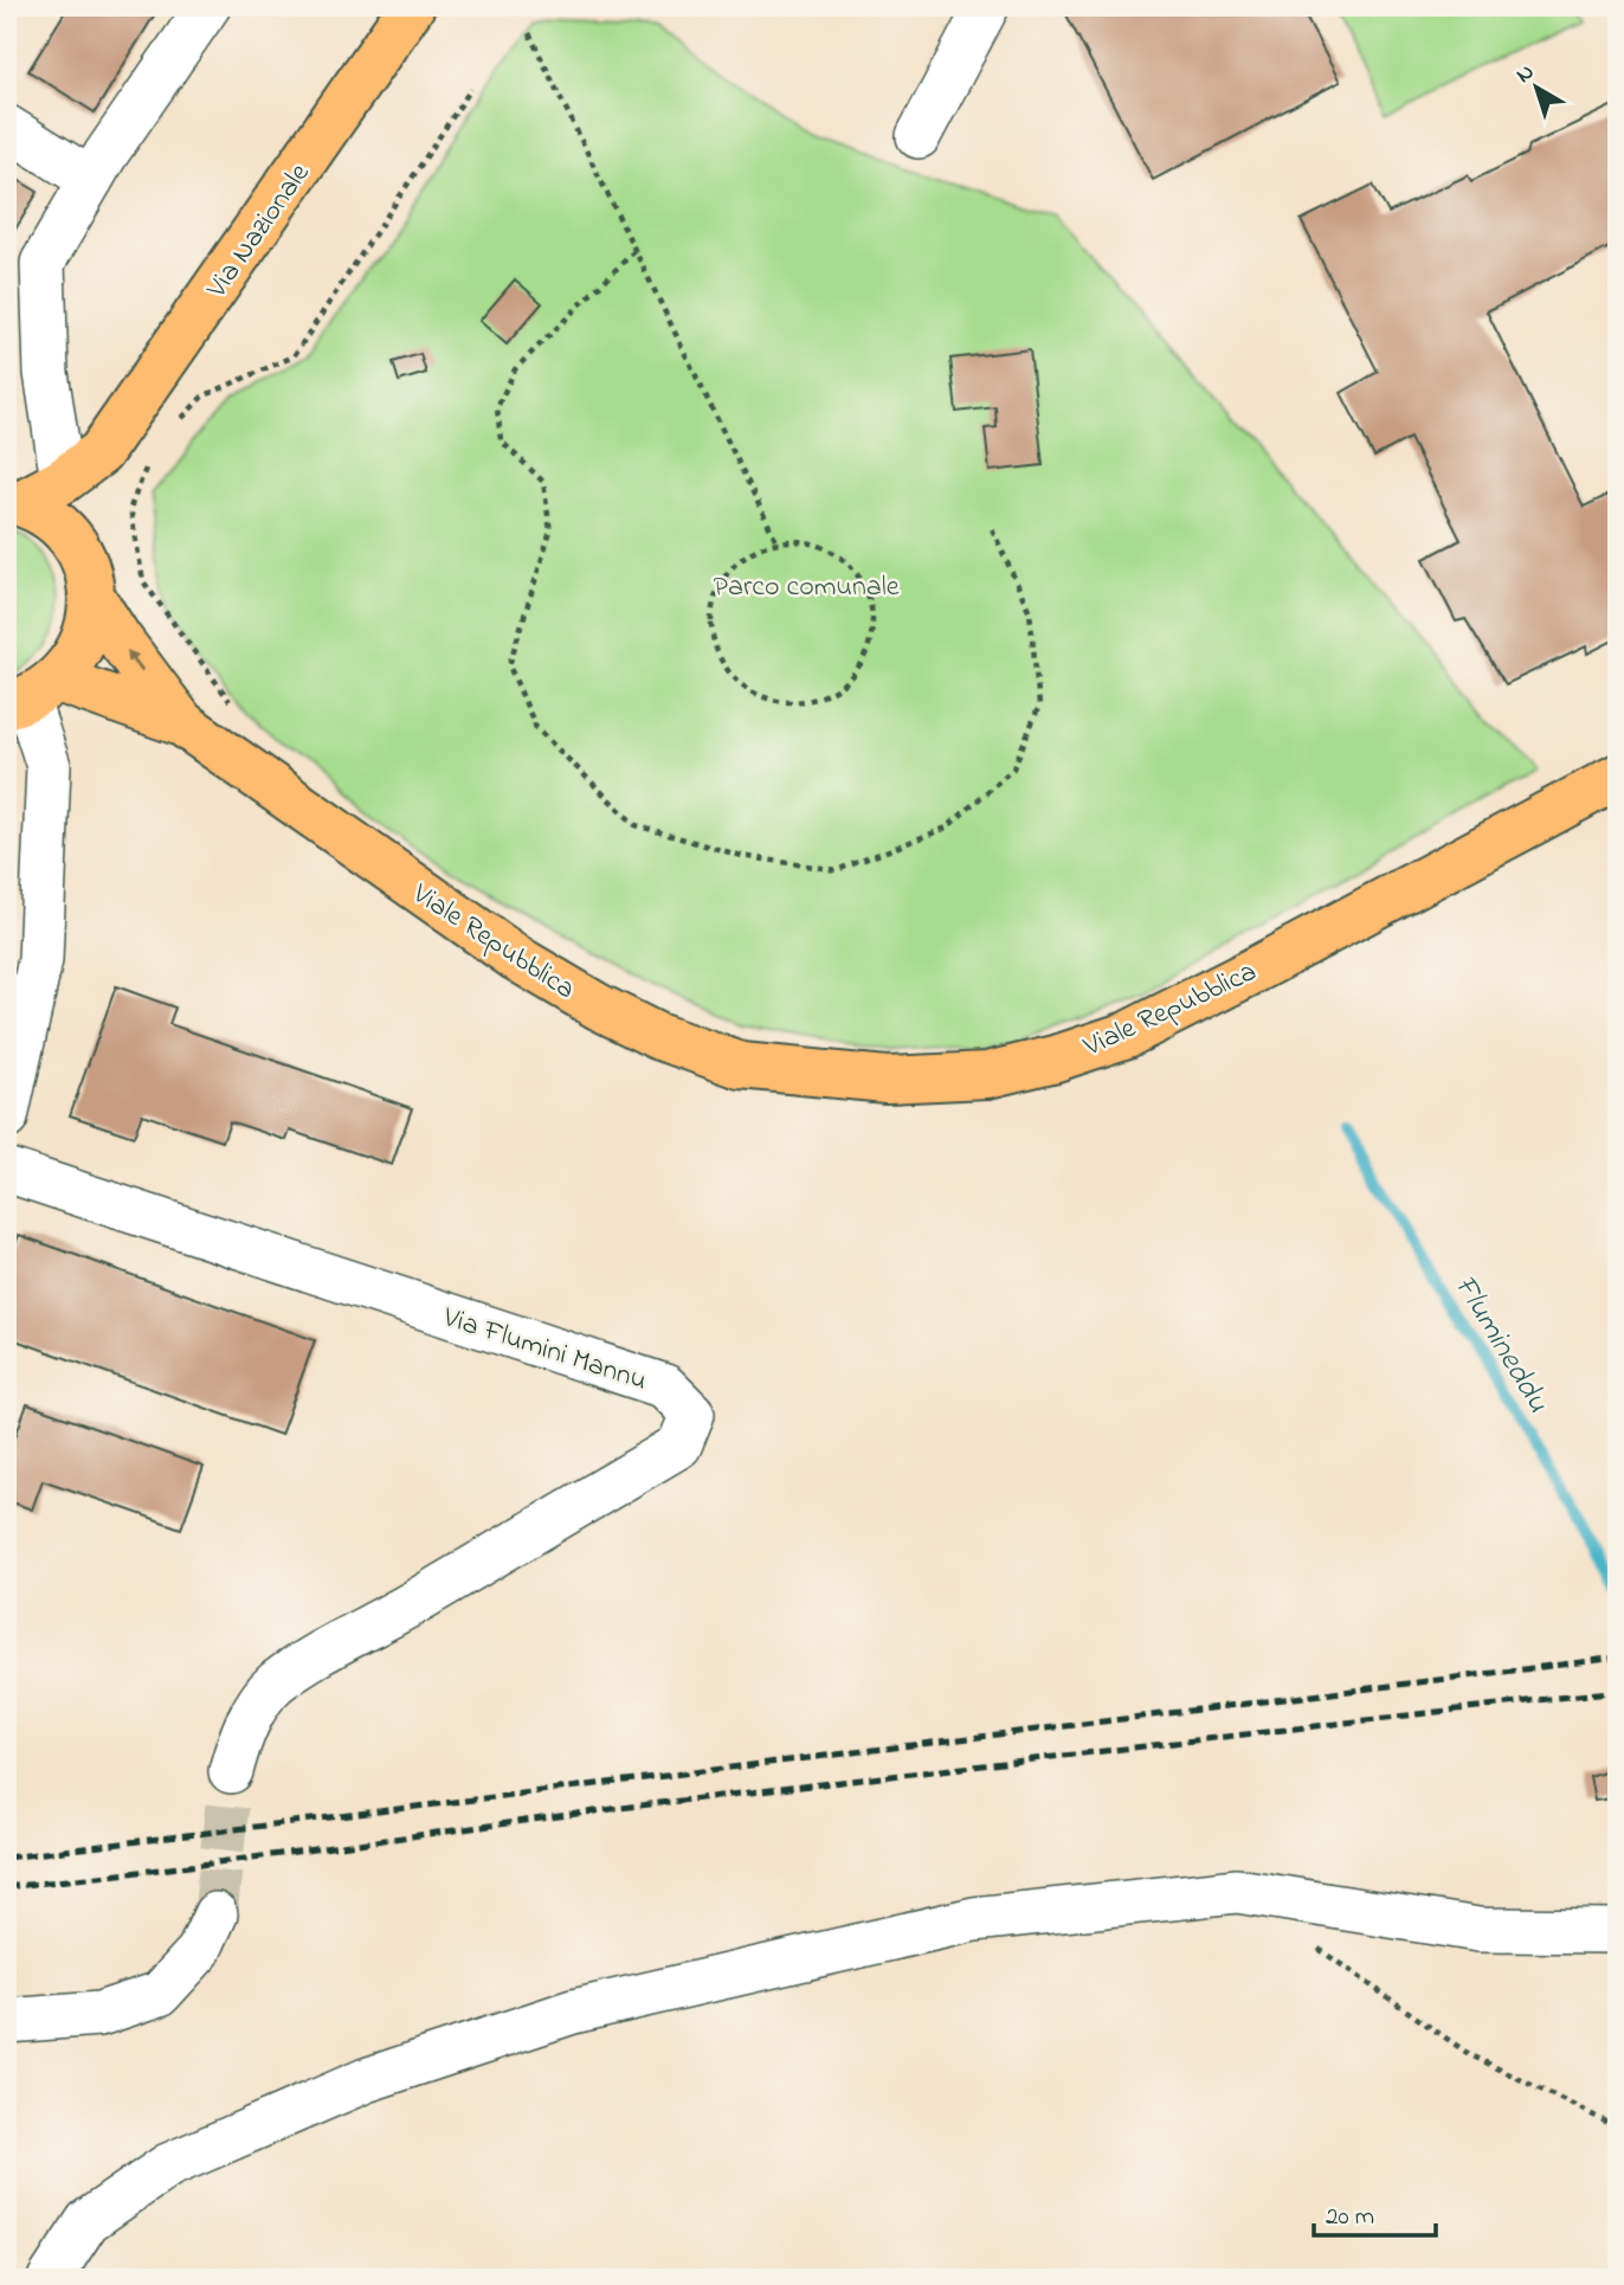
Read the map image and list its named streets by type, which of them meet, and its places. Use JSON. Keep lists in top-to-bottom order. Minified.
{"streets":{"main road":["Via Nazionale","Viale Repubblica"],"street":["Via Flumini Mannu"]},"water":["Flumineddu"],"parks":["Parco comunale"],"scale_bar":"20 m","north":"top left"}
